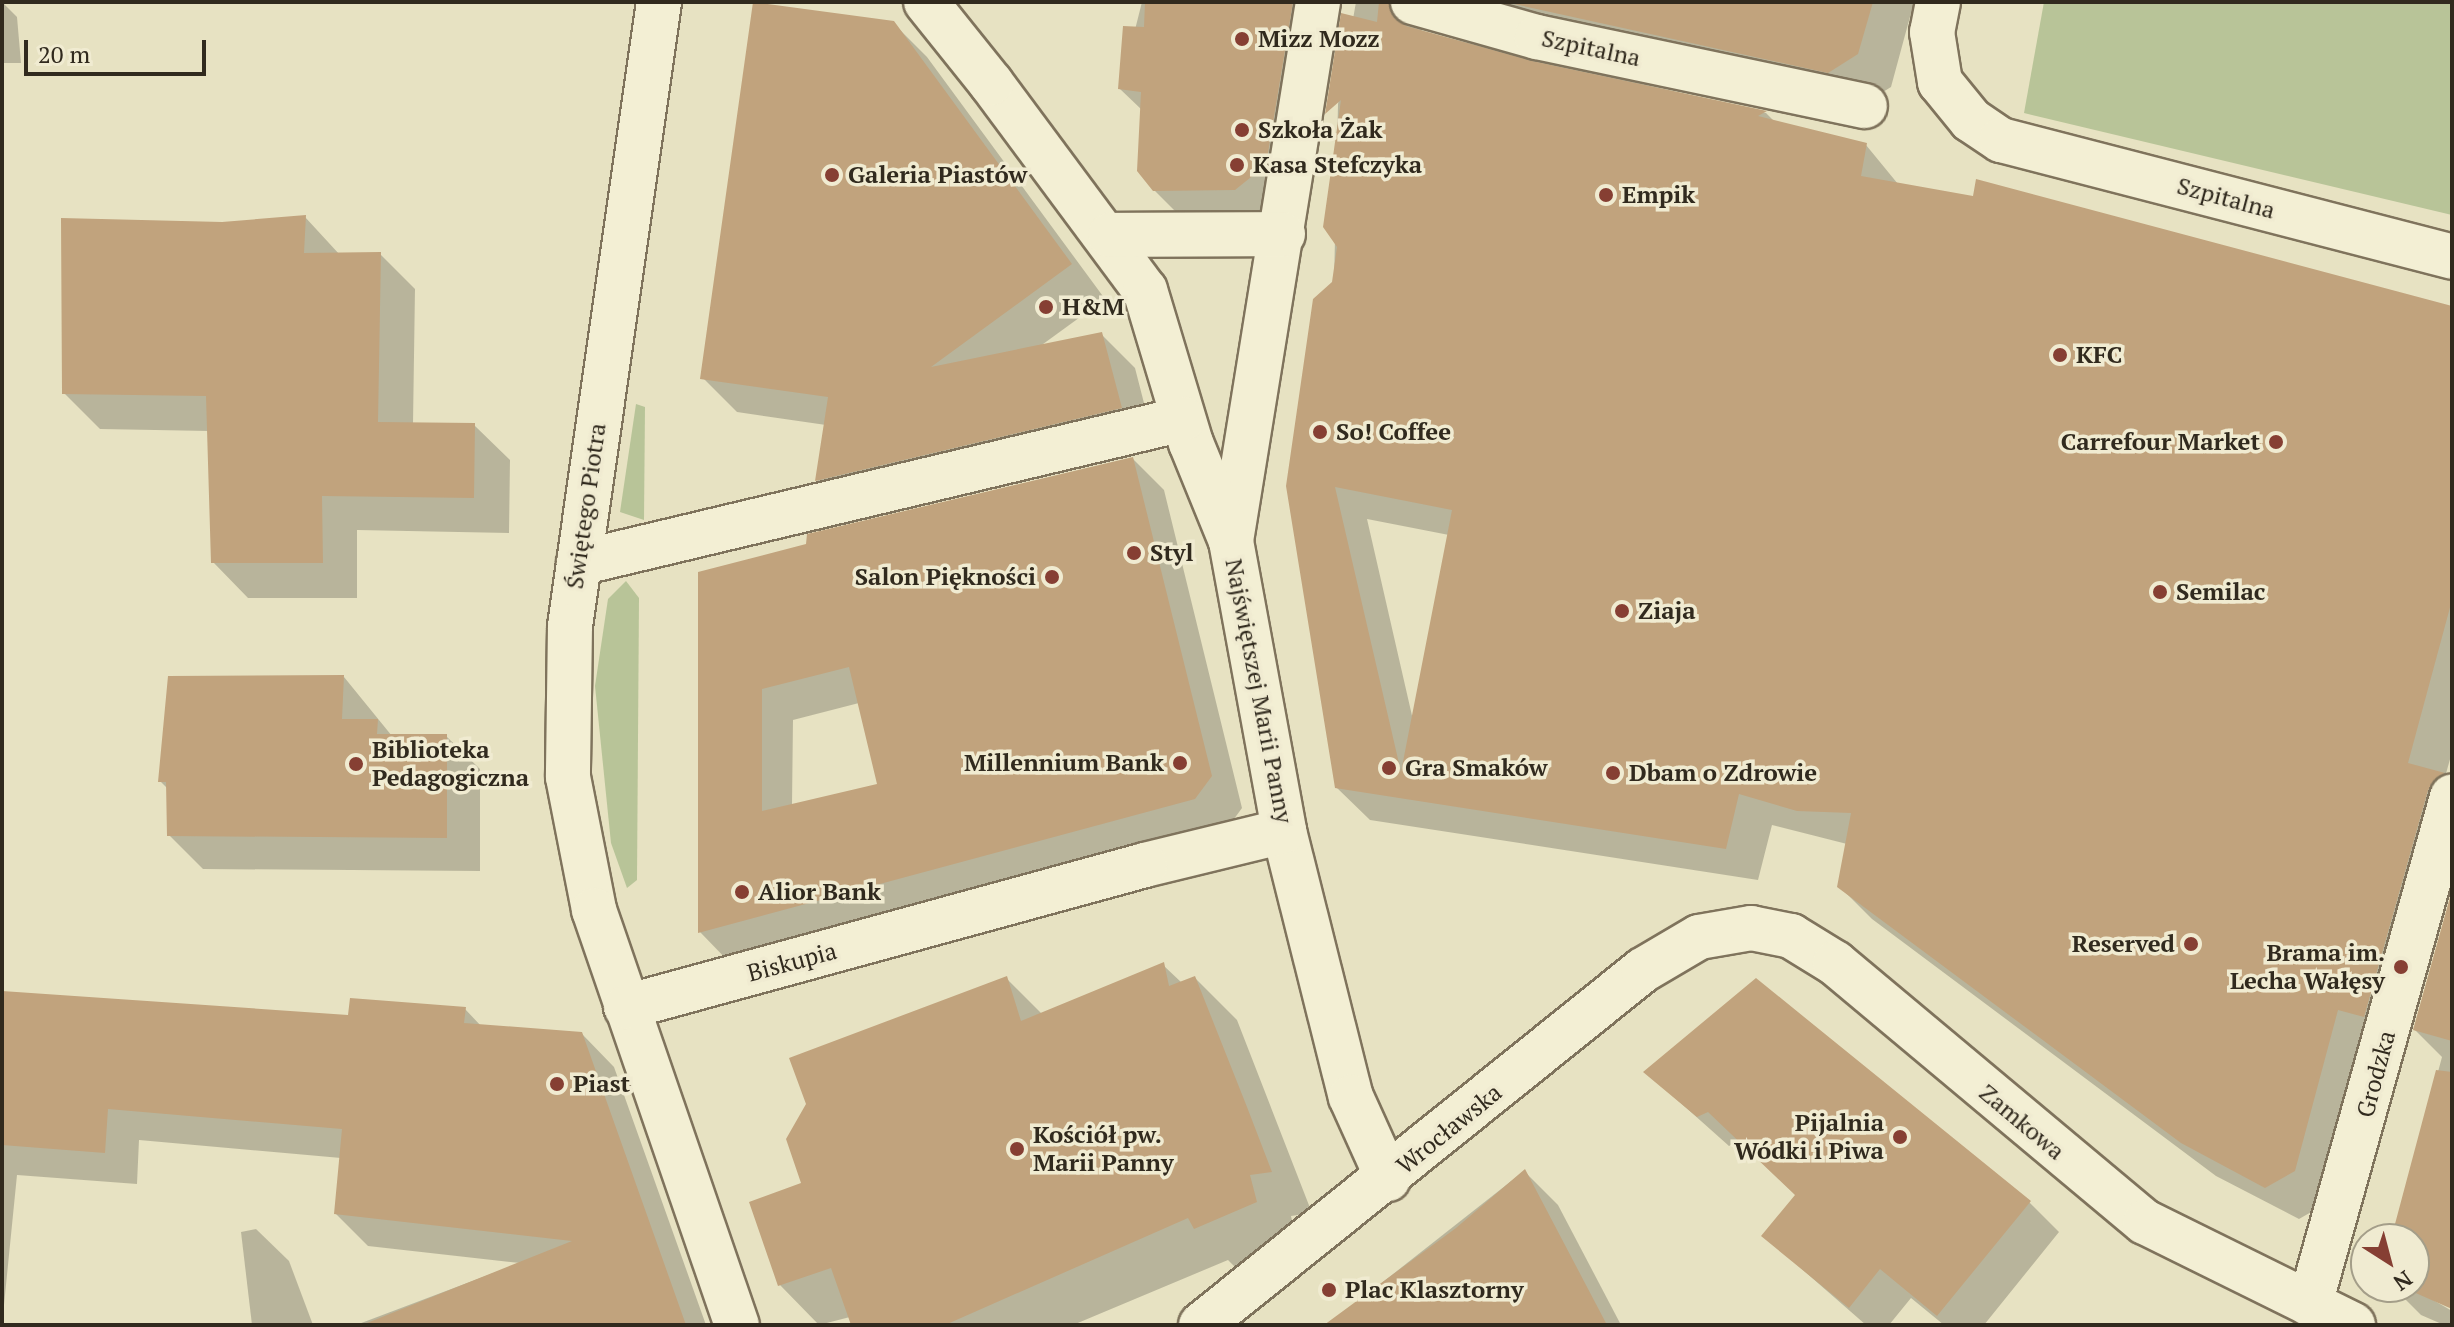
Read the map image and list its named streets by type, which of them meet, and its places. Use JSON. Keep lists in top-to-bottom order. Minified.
{"streets":{"street":["Szpitalna","Świętego Piotra","Najświętszej Marii Panny","Biskupia","Grodzka","Zamkowa","Wrocławska"]},"crossings":[["Świętego Piotra","Biskupia"],["Najświętszej Marii Panny","Biskupia"],["Najświętszej Marii Panny","Wrocławska"],["Grodzka","Zamkowa"],["Zamkowa","Wrocławska"]],"places":["Mizz Mozz","Szkoła Żak","Kasa Stefczyka","Galeria Piastów","Empik","H&M","KFC","So! Coffee","Carrefour Market","Styl","Salon Piękności","Semilac","Ziaja","Millennium Bank","Biblioteka Pedagogiczna","Gra Smaków","Dbam o Zdrowie","Alior Bank","Reserved","Brama im. Lecha Wałęsy","Piast","Pijalnia Wódki i Piwa","Kościół pw. Marii Panny","Plac Klasztorny"],"scale_bar":"20 m","north":"bottom right"}
